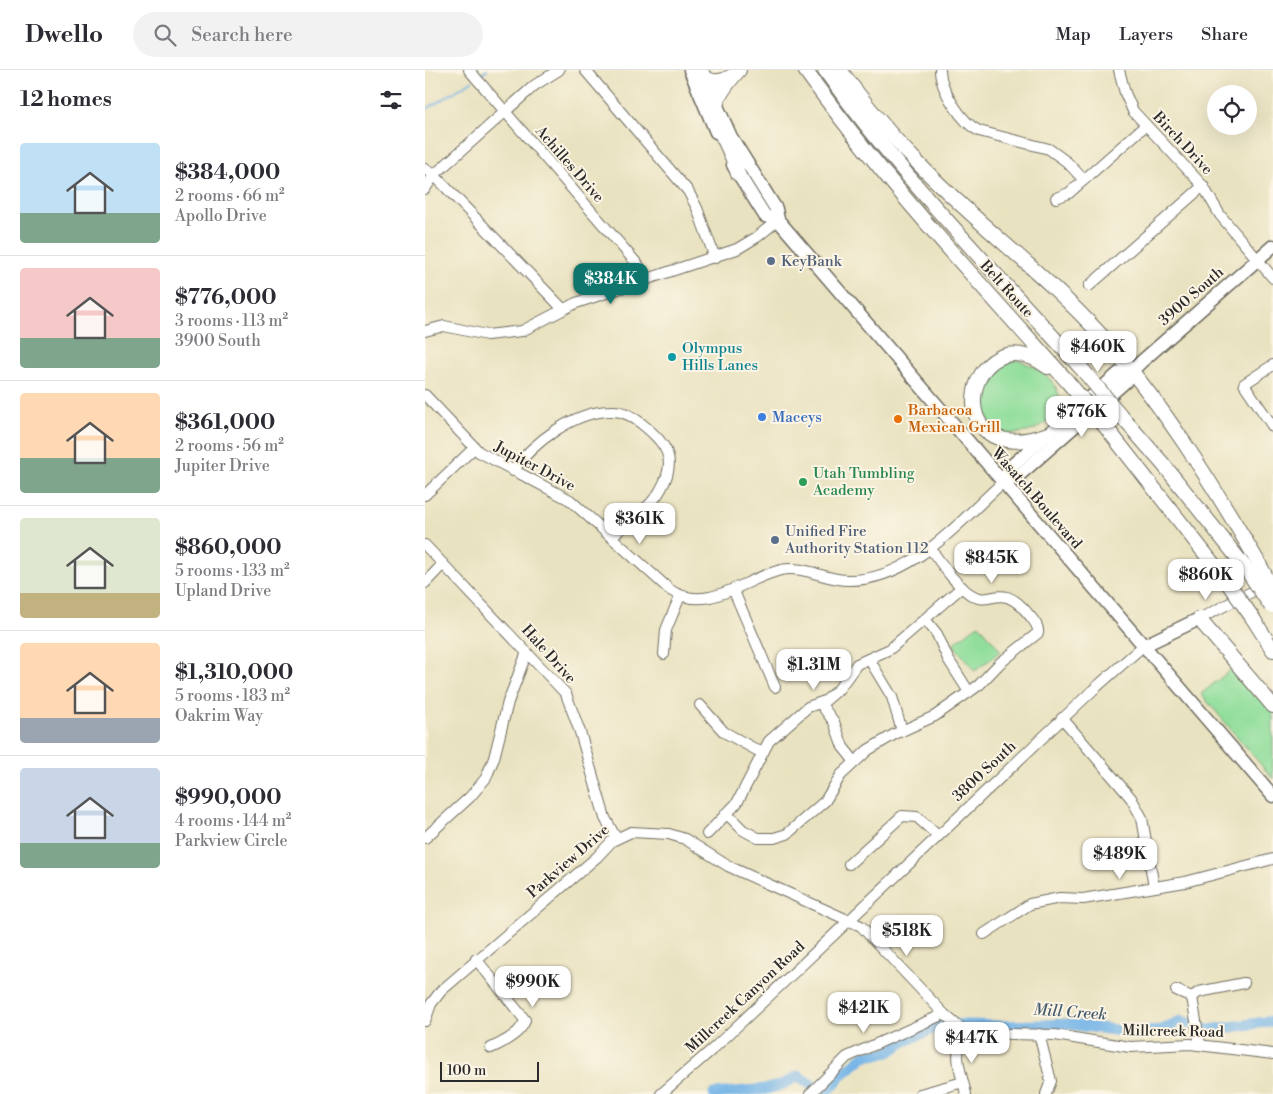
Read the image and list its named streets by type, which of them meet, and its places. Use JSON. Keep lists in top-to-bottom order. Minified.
{"streets":{"highway":["Belt Route"],"main road":["3900 South","Wasatch Boulevard"],"street":["Birch Drive","Achilles Drive","Jupiter Drive","Hale Drive","3800 South","Parkview Drive","Millcreek Canyon Road","Millcreek Road"]},"crossings":[["Birch Drive","3900 South"],["3900 South","Wasatch Boulevard"],["Wasatch Boulevard","3800 South"],["Hale Drive","Parkview Drive"],["3800 South","Parkview Drive"],["3800 South","Millcreek Canyon Road"],["Parkview Drive","Millcreek Canyon Road"]],"water":["Mill Creek"],"places":["KeyBank","Olympus Hills Lanes","Maceys","Barbacoa Mexican Grill","Utah Tumbling Academy","Unified Fire Authority Station 112"],"scale_bar":"100 m","page":{"header":"Dwello","search":"Search here","nav":["Map","Layers","Share"],"heading":"12 homes","list":[{"name":"$384,000","note":"2 rooms · 66 m² · Apollo Drive"},{"name":"$776,000","note":"3 rooms · 113 m² · 3900 South"},{"name":"$361,000","note":"2 rooms · 56 m² · Jupiter Drive"},{"name":"$860,000","note":"5 rooms · 133 m² · Upland Drive"},{"name":"$1,310,000","note":"5 rooms · 183 m² · Oakrim Way"},{"name":"$990,000","note":"4 rooms · 144 m² · Parkview Circle"}],"price":["$384K","$460K","$776K","$361K","$845K","$860K","$1.31M","$489K","$518K","$990K","$421K","$447K"],"scale":"100 m"}}
